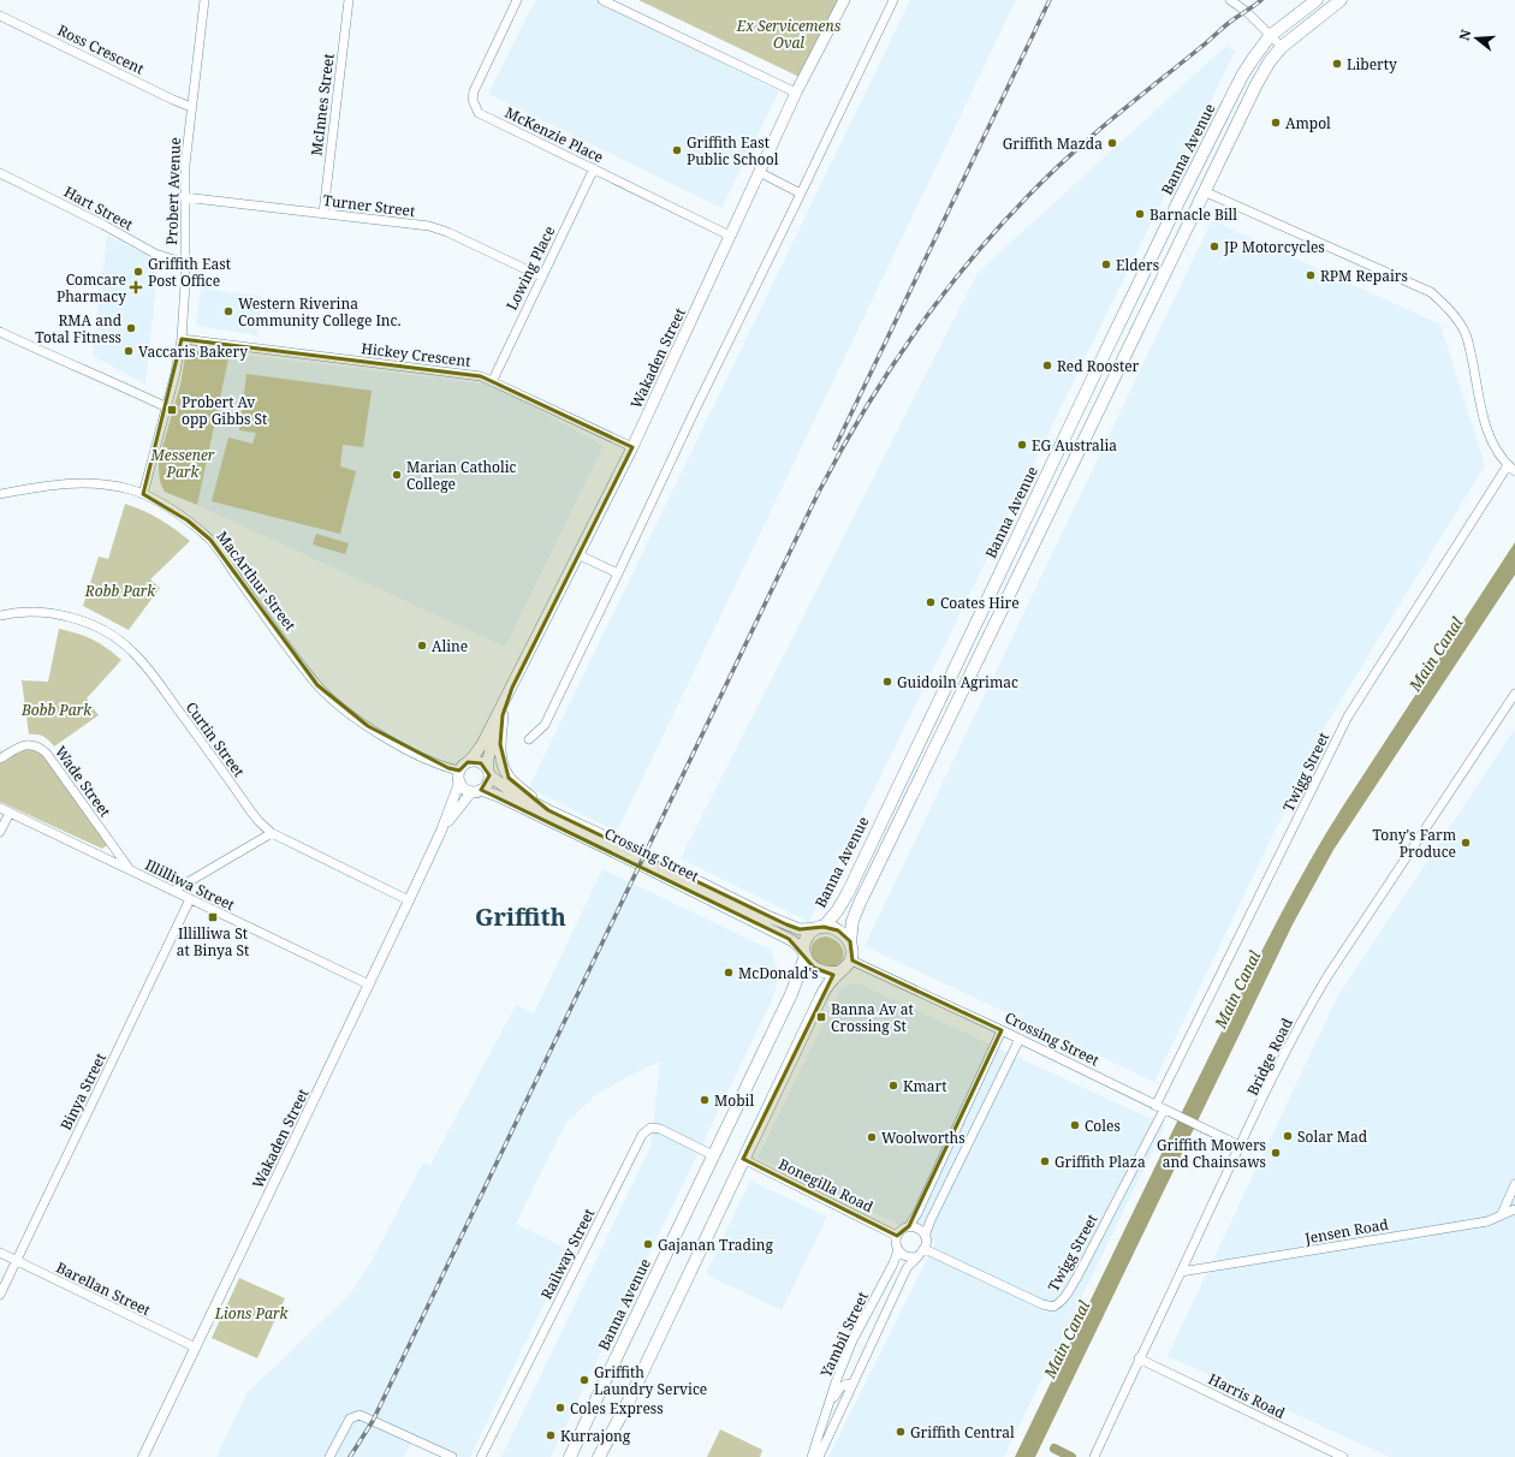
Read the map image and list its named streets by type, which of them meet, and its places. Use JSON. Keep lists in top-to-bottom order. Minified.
{"streets":{"main road":["Banna Avenue","Wakaden Street","Crossing Street"],"street":["Ross Crescent","McInnes Street","McKenzie Place","Probert Avenue","Turner Street","Hart Street","Lowing Place","Hickey Crescent","MacArthur Street","Curtin Street","Twigg Street","Wade Street","Illilliwa Street","Bridge Road","Binya Street","Bonegilla Road","Jensen Road","Railway Street","Barellan Street","Yambil Street","Harris Road"]},"crossings":[["Ross Crescent","Probert Avenue"],["McInnes Street","Turner Street"],["McKenzie Place","Lowing Place"],["McKenzie Place","Wakaden Street"],["Banna Avenue","Crossing Street"],["Banna Avenue","Railway Street"],["Probert Avenue","Turner Street"],["Probert Avenue","Hart Street"],["Probert Avenue","Hickey Crescent"],["Probert Avenue","MacArthur Street"],["Turner Street","Lowing Place"],["Lowing Place","Hickey Crescent"],["Hickey Crescent","Wakaden Street"],["Wakaden Street","MacArthur Street"],["Wakaden Street","Curtin Street"],["Wakaden Street","Crossing Street"],["Wakaden Street","Illilliwa Street"],["Wakaden Street","Barellan Street"],["MacArthur Street","Crossing Street"],["Twigg Street","Crossing Street"],["Twigg Street","Bonegilla Road"],["Twigg Street","Yambil Street"],["Wade Street","Illilliwa Street"],["Crossing Street","Bridge Road"],["Illilliwa Street","Binya Street"],["Bridge Road","Jensen Road"],["Bridge Road","Harris Road"],["Binya Street","Barellan Street"],["Bonegilla Road","Yambil Street"]],"districts":["Griffith"],"water":["Main Canal"],"parks":["Ex Servicemens Oval","Messener Park","Robb Park","Bobb Park","Lions Park"],"places":{"other":["Liberty","Ampol","Griffith Mazda","Griffith East Public School","Barnacle Bill","JP Motorcycles","Elders","Griffith East Post Office","RPM Repairs","Western Riverina Community College Inc.","RMA and Total Fitness","Vaccaris Bakery","Red Rooster","EG Australia","Marian Catholic College","Coates Hire","Aline","Guidoiln Agrimac","Tony's Farm Produce","McDonald's","Kmart","Mobil","Coles","Solar Mad","Woolworths","Griffith Mowers and Chainsaws","Griffith Plaza","Gajanan Trading","Griffith Laundry Service","Coles Express","Griffith Central","Kurrajong"],"health":["Comcare Pharmacy"],"transit":["Probert Av opp Gibbs St","Illilliwa St at Binya St","Banna Av at Crossing St"]},"north":"left"}
